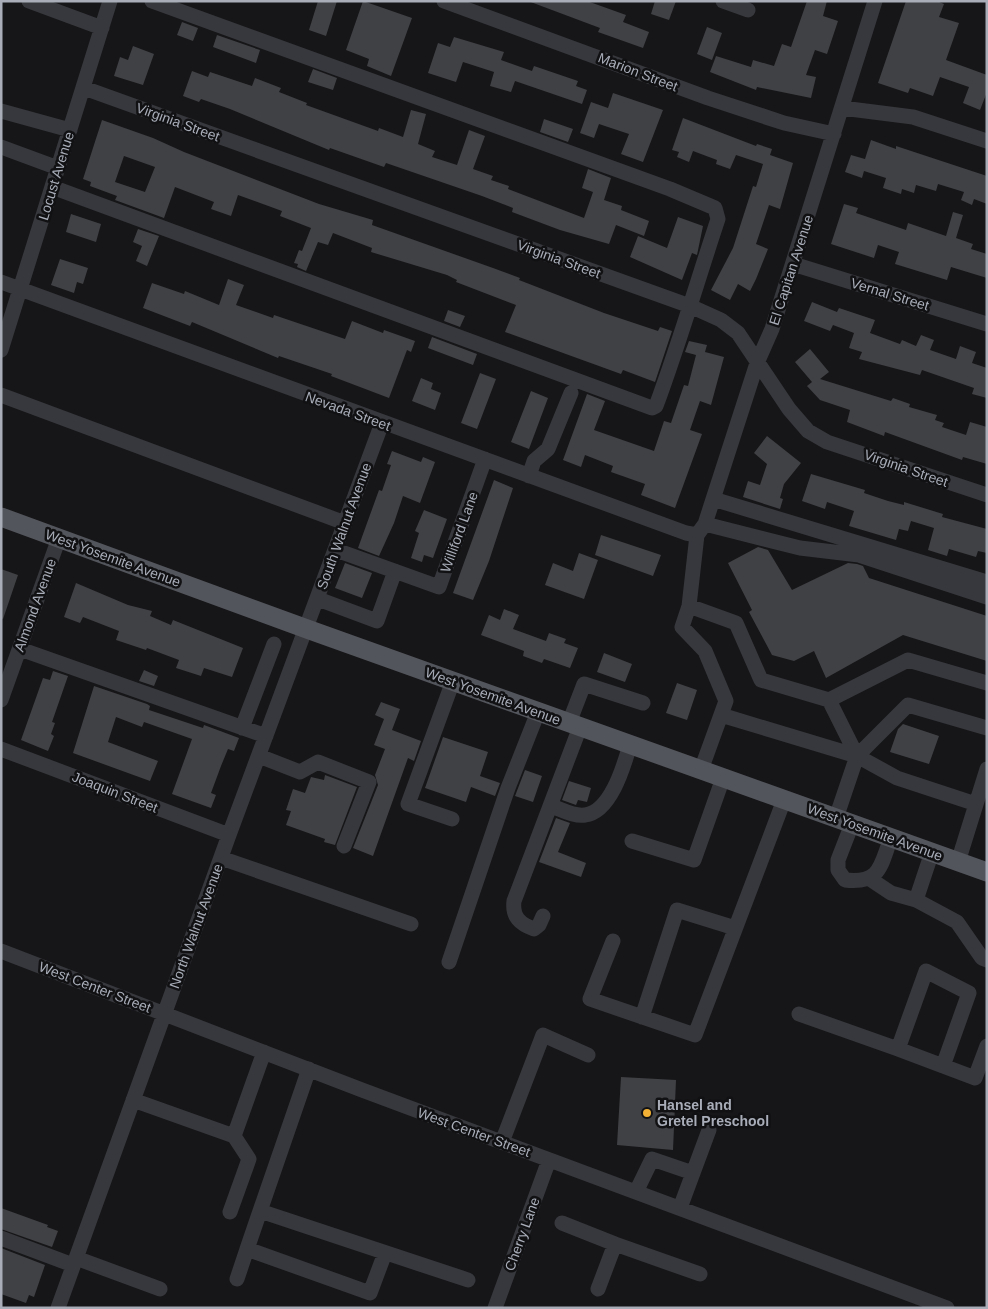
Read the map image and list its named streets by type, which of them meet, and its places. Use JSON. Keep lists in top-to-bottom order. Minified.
{"streets":{"main road":["West Yosemite Avenue"],"street":["Marion Street","Virginia Street","Locust Avenue","El Capitan Avenue","Vernal Street","Nevada Street","South Walnut Avenue","Williford Lane","Almond Avenue","Joaquin Street","North Walnut Avenue","West Center Street","Cherry Lane"]},"crossings":[["Marion Street","El Capitan Avenue"],["Virginia Street","Locust Avenue"],["Virginia Street","El Capitan Avenue"],["Locust Avenue","Nevada Street"],["El Capitan Avenue","Vernal Street"],["El Capitan Avenue","Nevada Street"],["Nevada Street","South Walnut Avenue"],["Nevada Street","Williford Lane"],["South Walnut Avenue","Williford Lane"],["South Walnut Avenue","West Yosemite Avenue"],["South Walnut Avenue","North Walnut Avenue"],["West Yosemite Avenue","Almond Avenue"],["West Yosemite Avenue","North Walnut Avenue"],["Joaquin Street","North Walnut Avenue"],["North Walnut Avenue","West Center Street"],["West Center Street","Cherry Lane"]],"places":["Hansel and Gretel Preschool"]}
